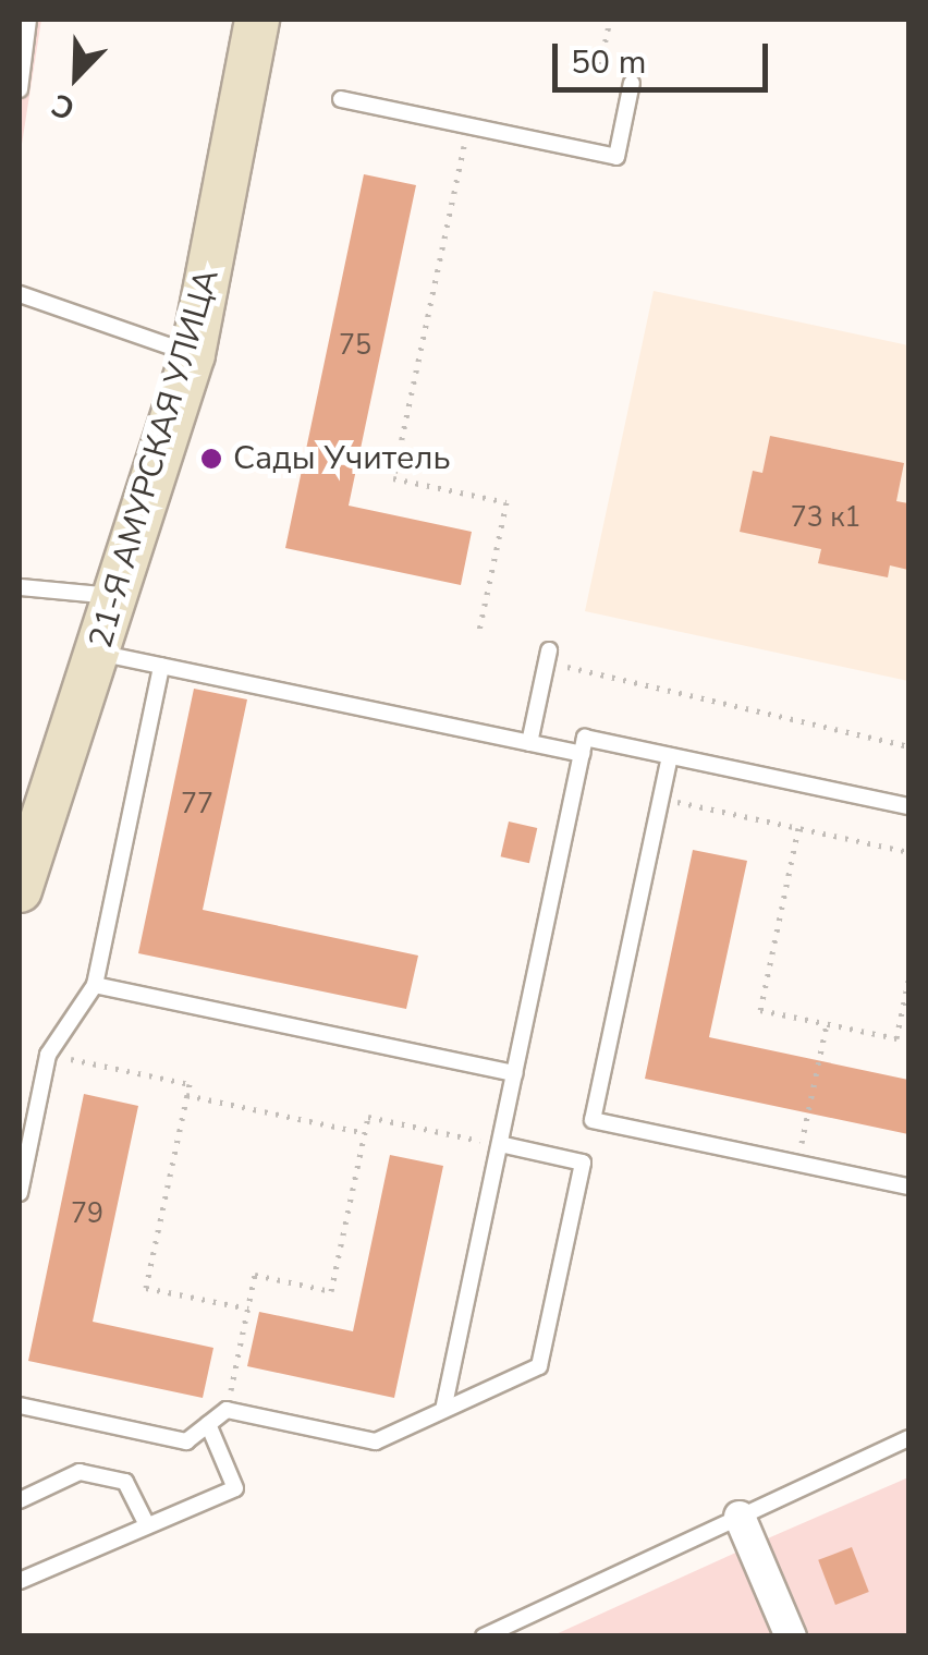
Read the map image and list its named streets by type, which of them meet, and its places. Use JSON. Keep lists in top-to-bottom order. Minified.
{"streets":{"main road":["21-Я АМУРСКАЯ УЛИЦА"]},"places":["Сады Учитель"],"house_numbers":["75","73 к1","77","79"],"scale_bar":"50 m","north":"bottom left"}
